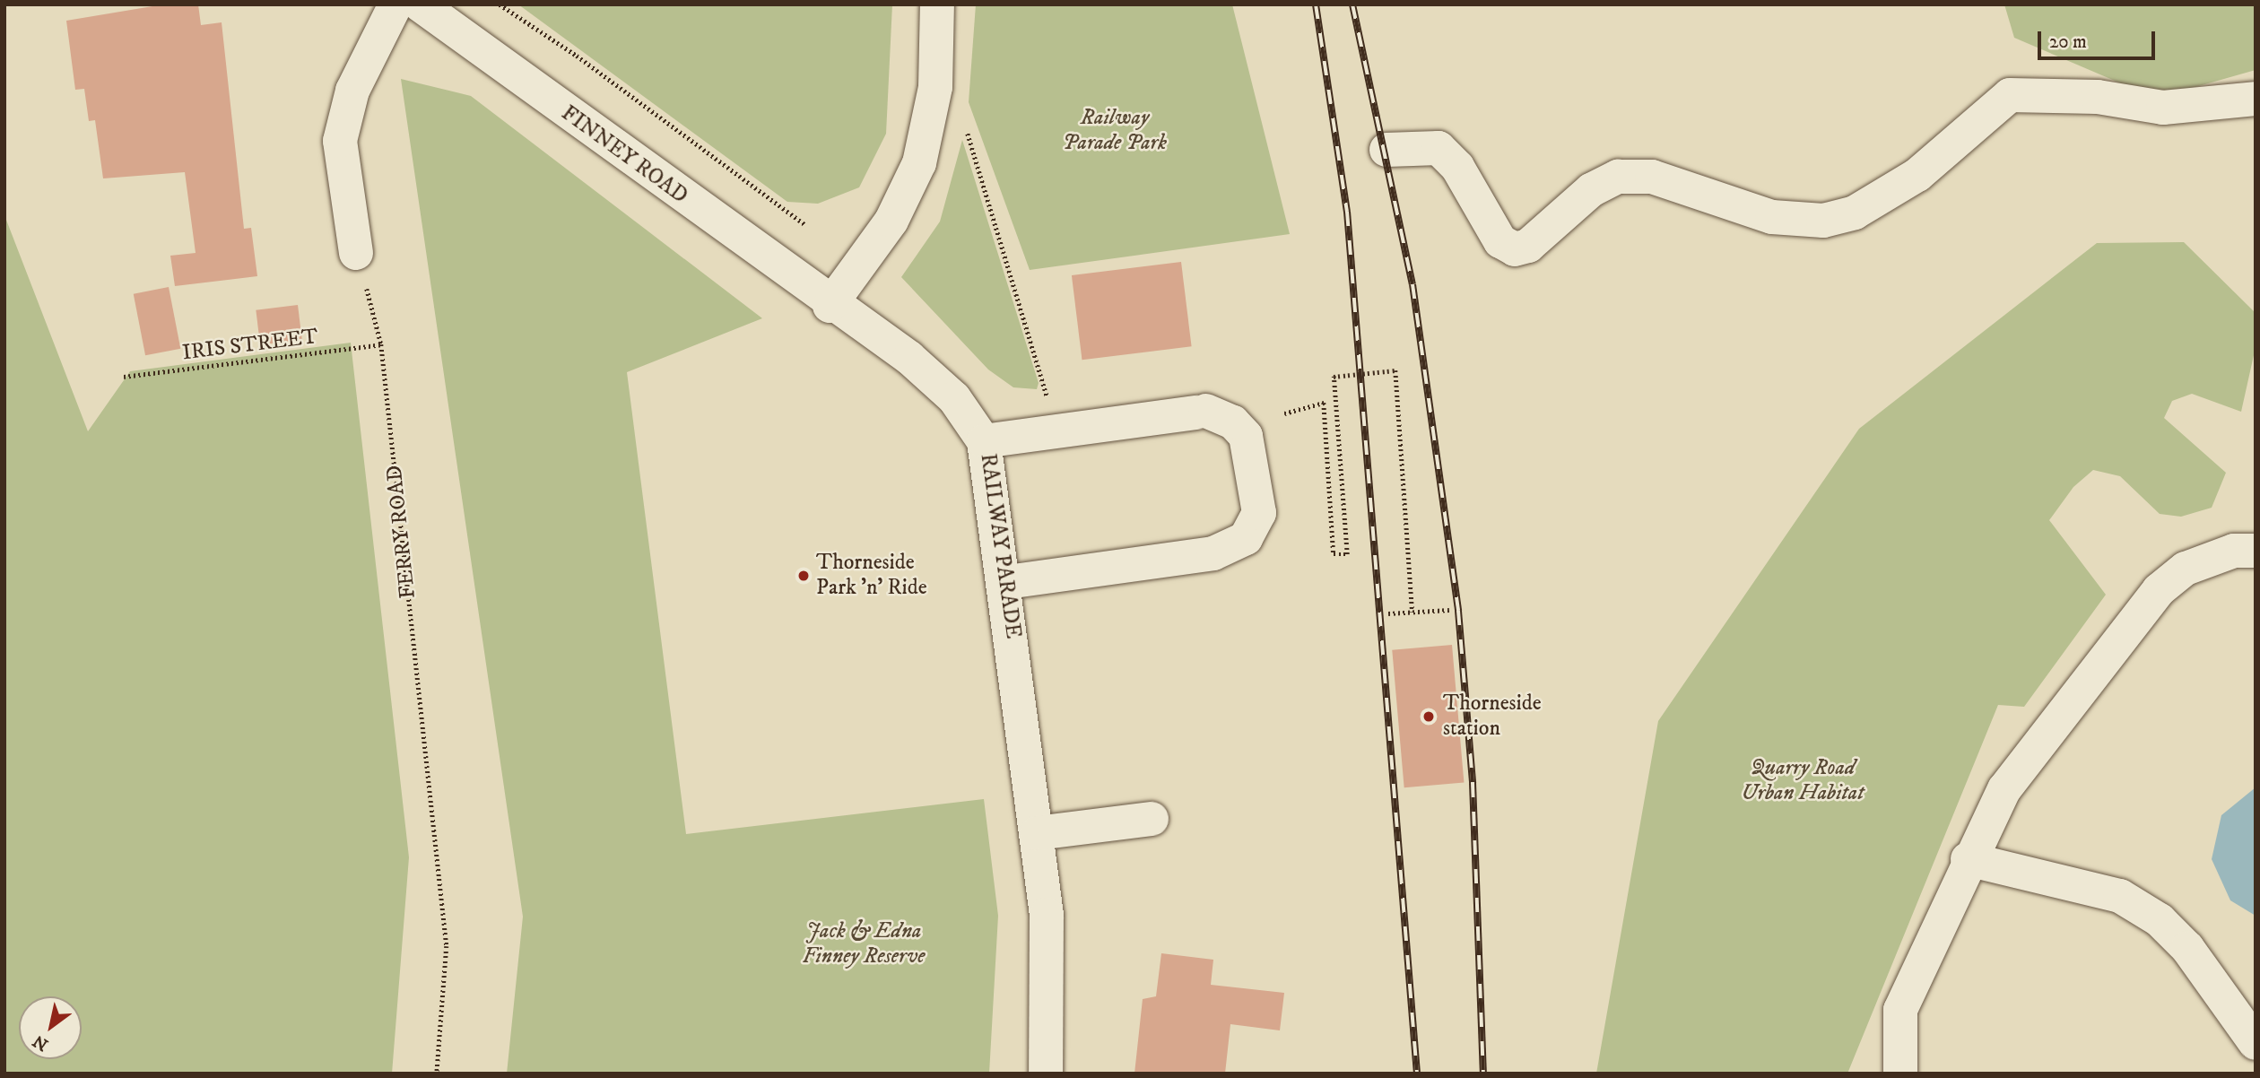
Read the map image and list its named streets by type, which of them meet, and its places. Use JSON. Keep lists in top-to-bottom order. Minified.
{"streets":{"street":["FINNEY ROAD","RAILWAY PARADE"],"path":["IRIS STREET","FERRY ROAD"]},"crossings":[["FINNEY ROAD","RAILWAY PARADE"],["IRIS STREET","FERRY ROAD"]],"parks":["Railway Parade Park","Quarry Road Urban Habitat","Jack & Edna Finney Reserve"],"places":["Thorneside Park 'n' Ride","Thorneside station"],"scale_bar":"20 m","north":"bottom left"}
